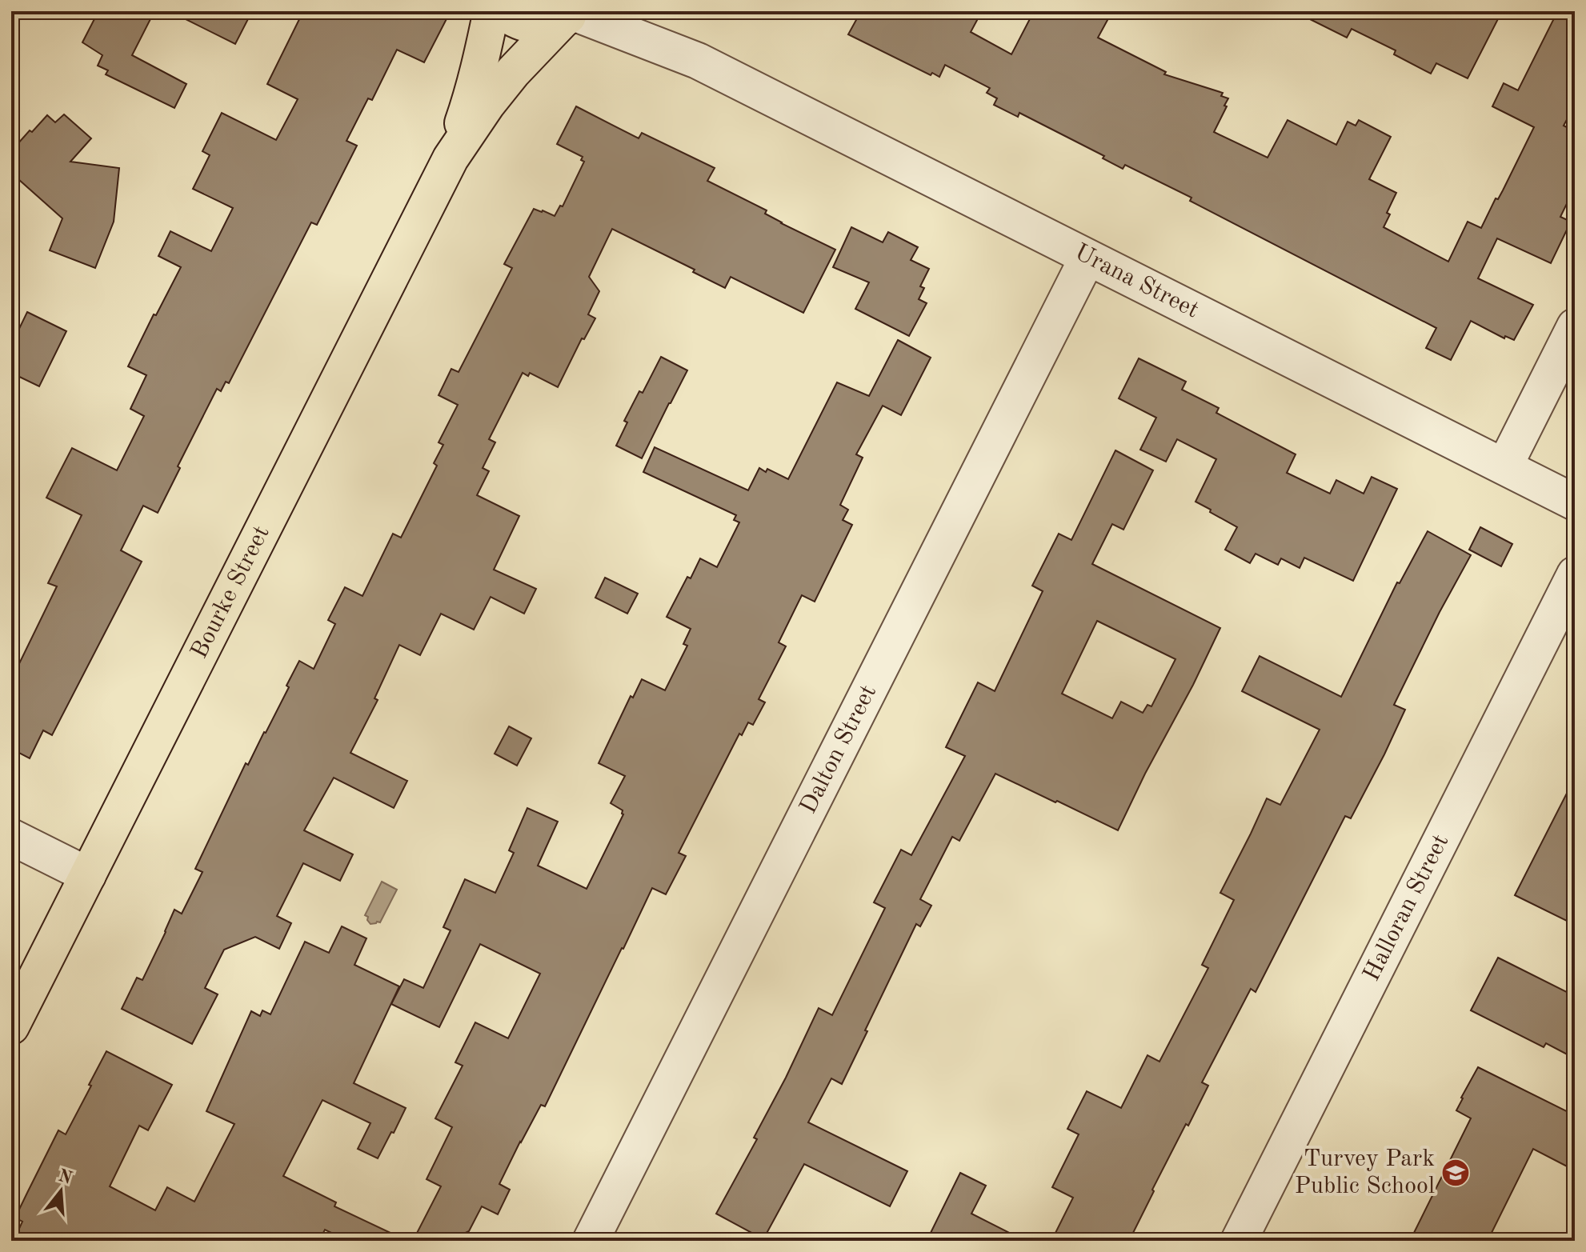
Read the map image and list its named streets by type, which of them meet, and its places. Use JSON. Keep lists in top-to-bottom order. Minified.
{"streets":{"main road":["Bourke Street"],"street":["Urana Street","Dalton Street","Halloran Street"]},"crossings":[["Urana Street","Bourke Street"],["Urana Street","Dalton Street"]],"places":{"school or university":["Turvey Park Public School"]},"north":"top"}
